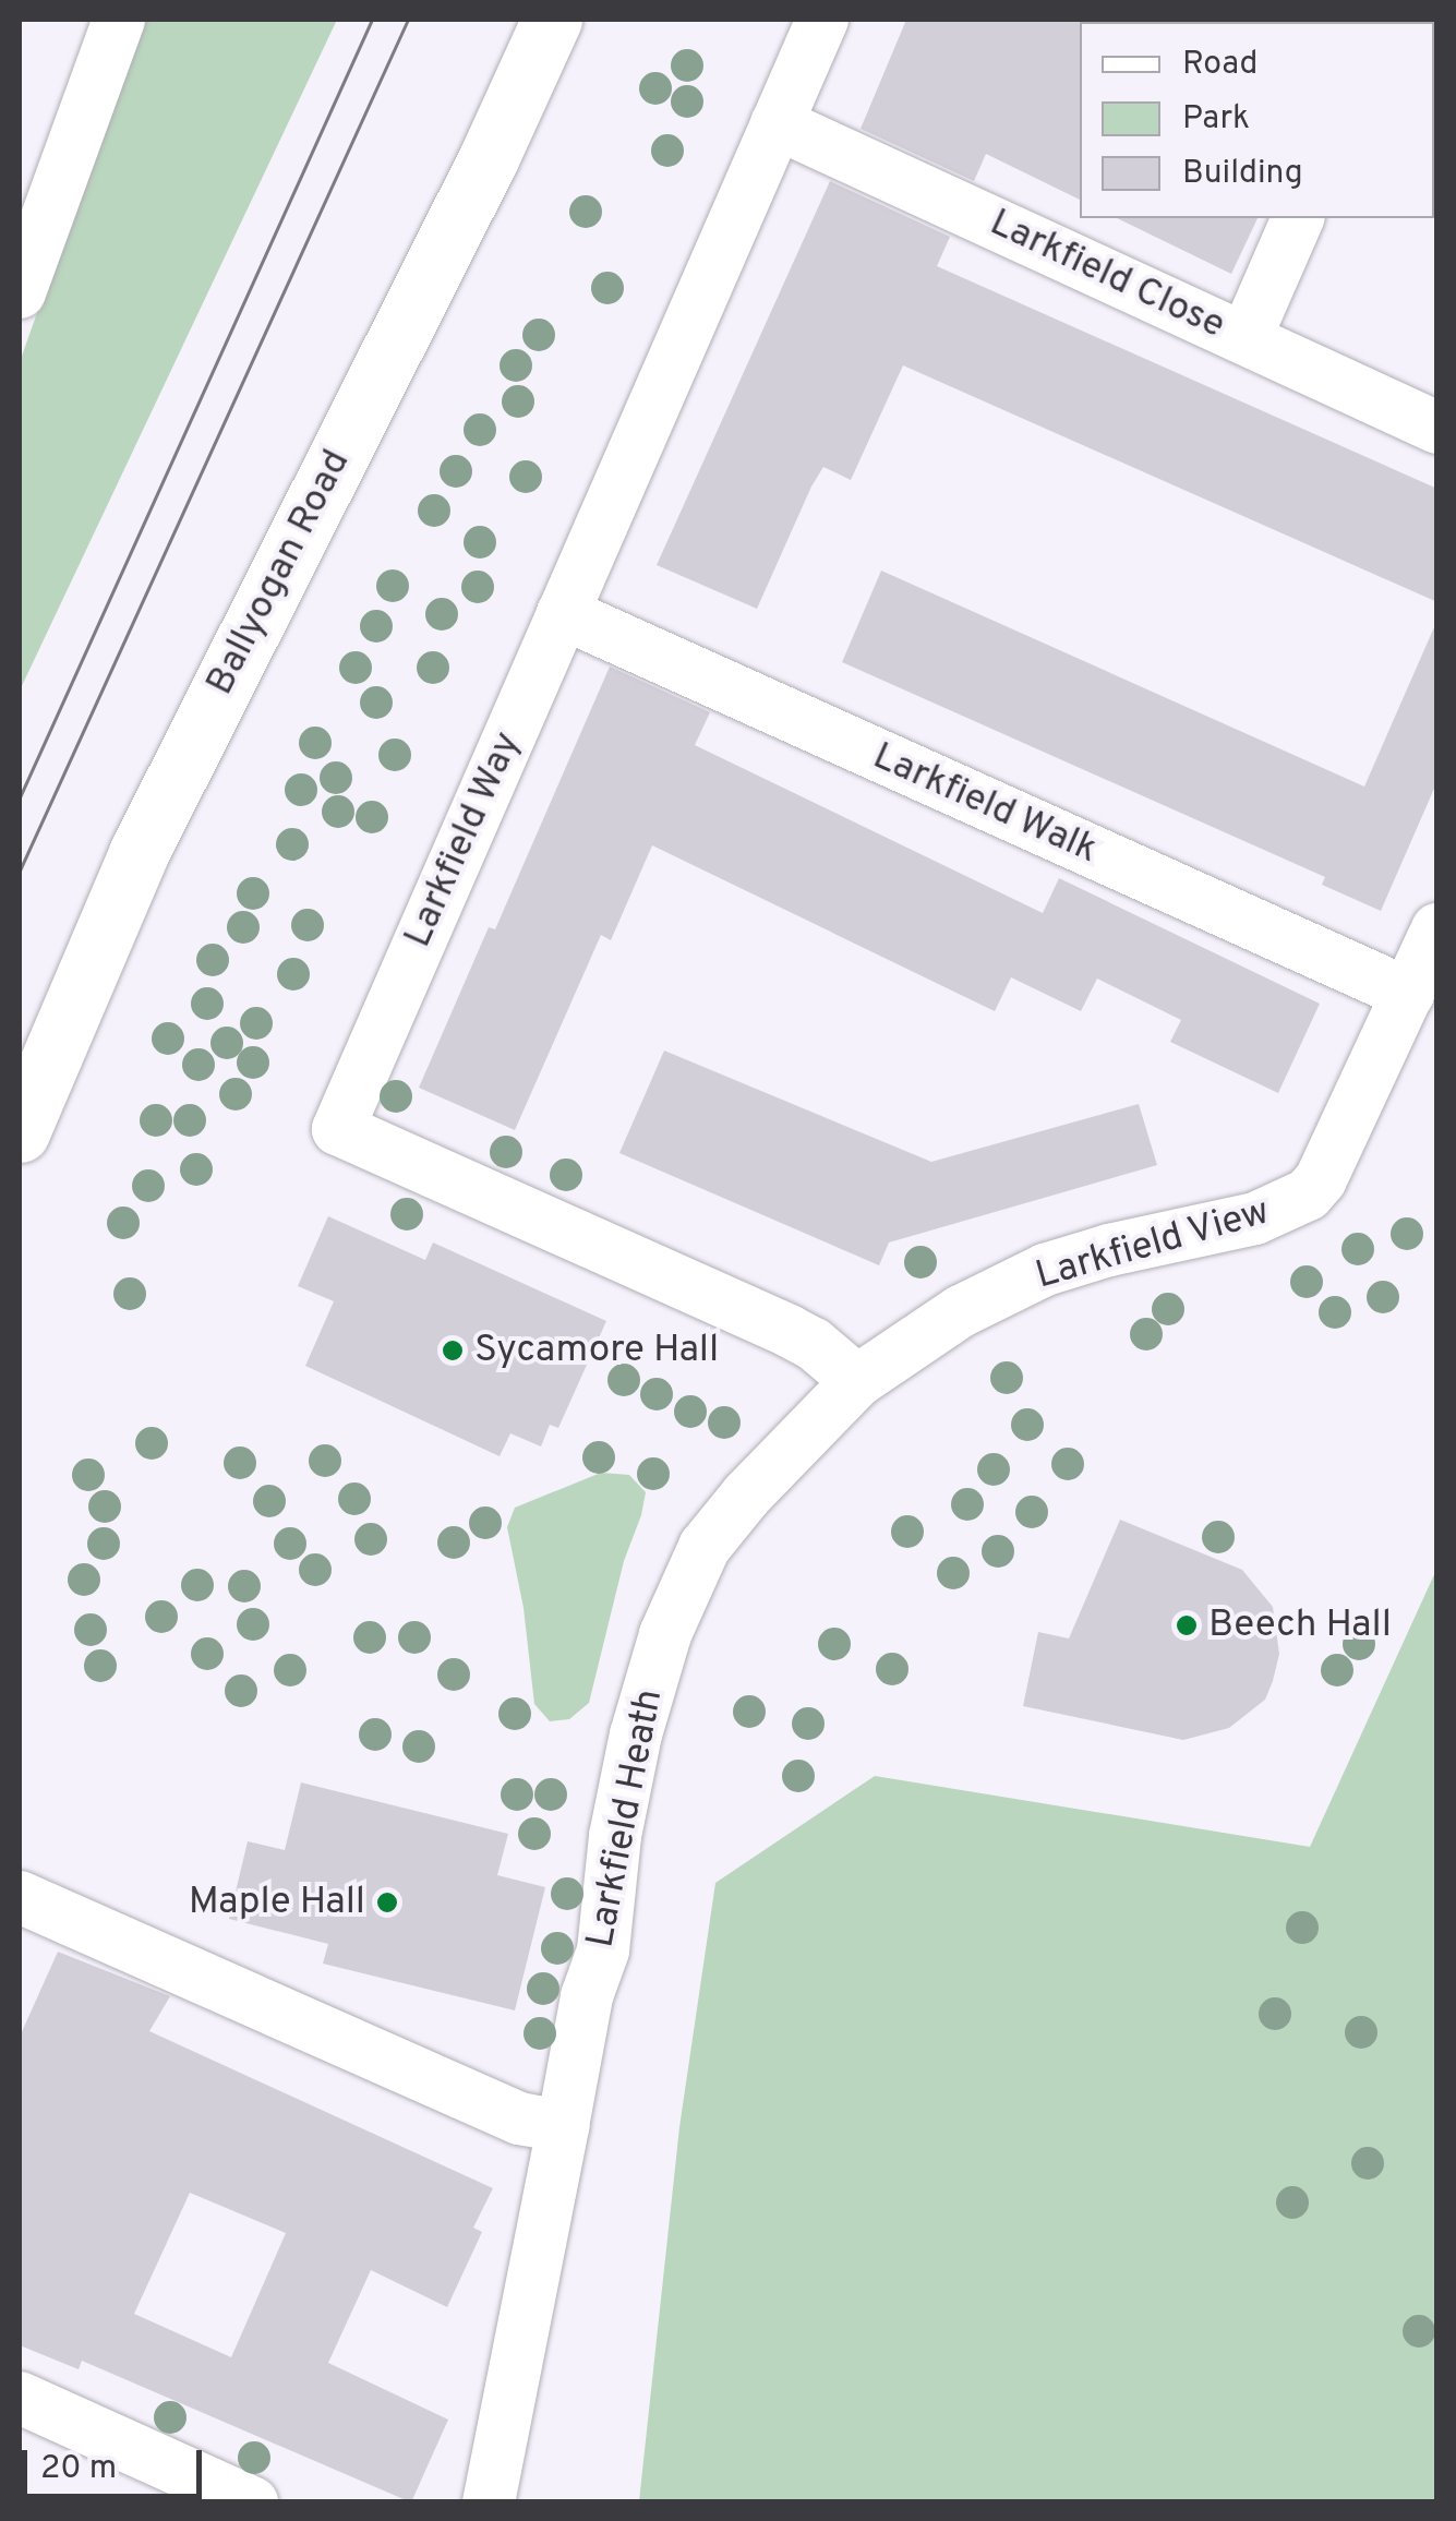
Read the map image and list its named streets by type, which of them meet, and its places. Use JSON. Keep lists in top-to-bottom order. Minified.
{"streets":{"street":["Larkfield Close","Ballyogan Road","Larkfield Walk","Larkfield Way","Larkfield View","Larkfield Heath"]},"crossings":[["Larkfield Close","Larkfield Way"],["Larkfield Walk","Larkfield Way"],["Larkfield Walk","Larkfield View"],["Larkfield Way","Larkfield View"],["Larkfield Way","Larkfield Heath"],["Larkfield View","Larkfield Heath"]],"places":["Sycamore Hall","Beech Hall","Maple Hall"],"legend":["Road","Park","Building"],"scale_bar":"20 m"}
